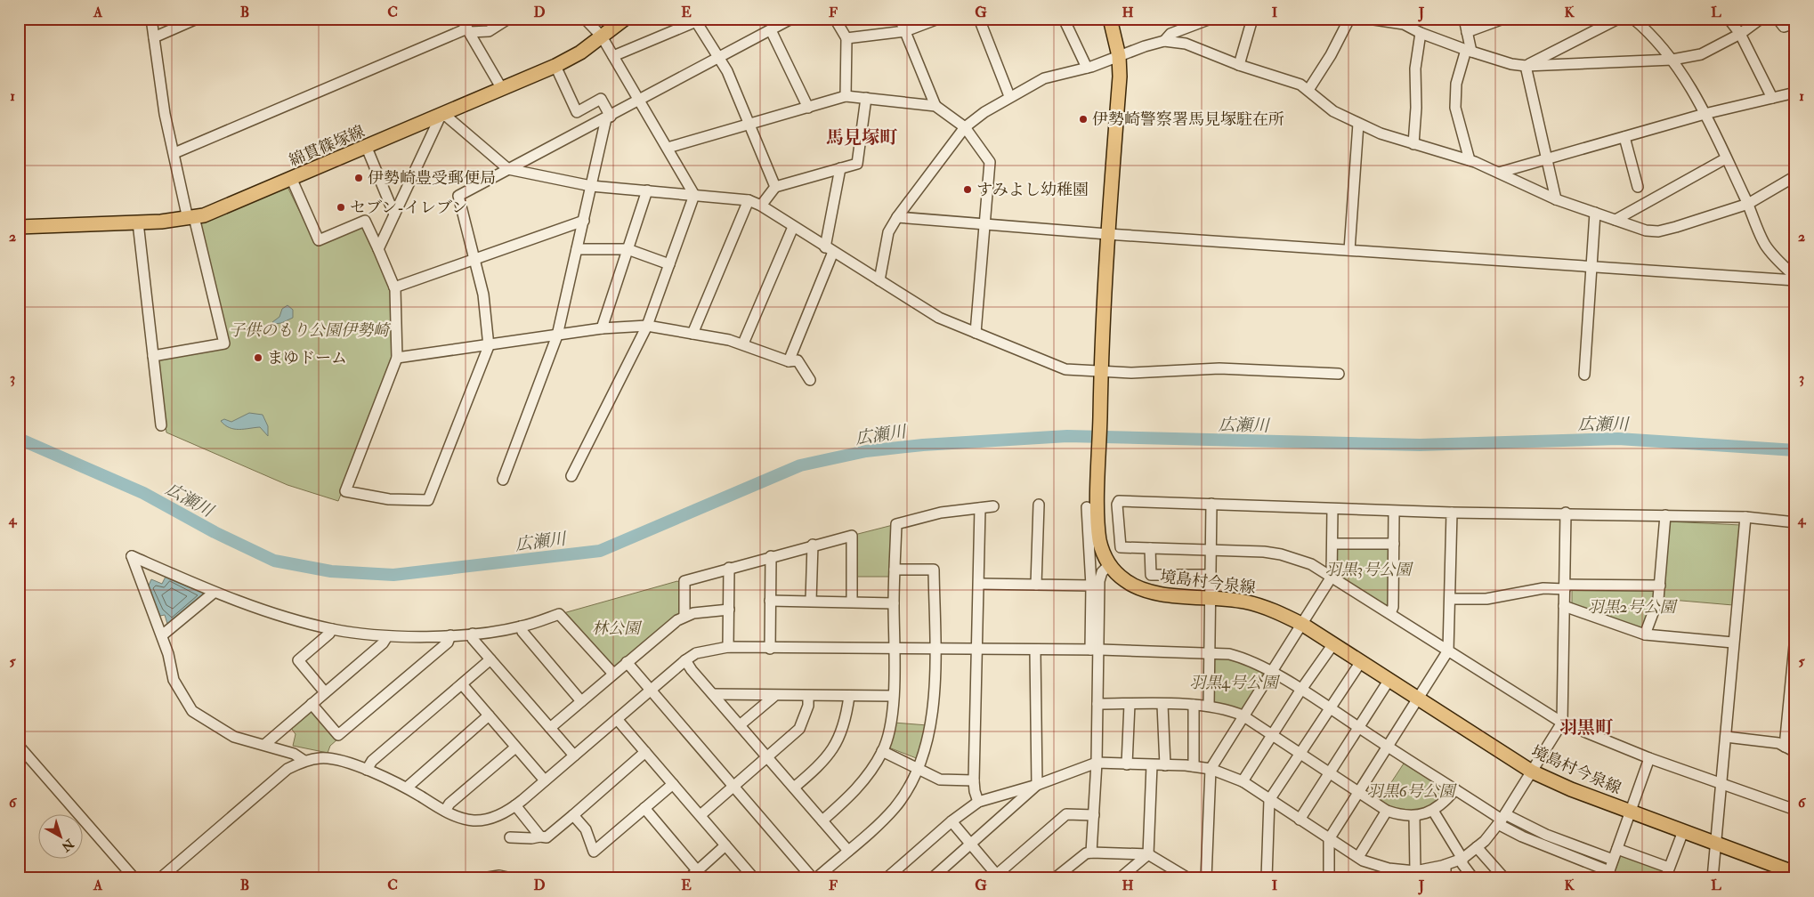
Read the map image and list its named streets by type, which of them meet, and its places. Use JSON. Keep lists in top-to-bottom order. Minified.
{"streets":{"main road":["綿貫篠塚線","境島村今泉線"]},"districts":["馬見塚町","羽黒町"],"water":["広瀬川"],"parks":["子供のもり公園伊勢崎","羽黒3号公園","羽黒2号公園","林公園","羽黒4号公園","羽黒6号公園"],"places":["伊勢崎警察署馬見塚駐在所","伊勢崎豊受郵便局","すみよし幼稚園","セブン-イレブン","まゆドーム"],"north":"bottom right","grid":{"columns":["A","B","C","D","E","F","G","H","I","J","K","L"],"rows":["1","2","3","4","5","6"]}}
